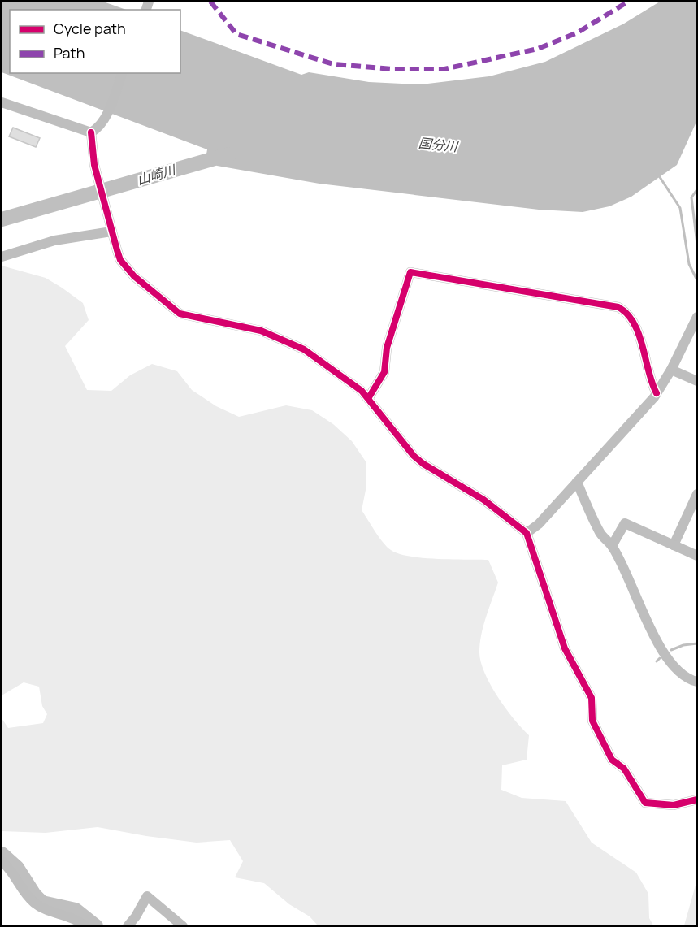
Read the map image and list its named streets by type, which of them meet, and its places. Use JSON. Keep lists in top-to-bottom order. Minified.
{"water":["国分川","山崎川"],"legend":["Cycle path","Path"]}
